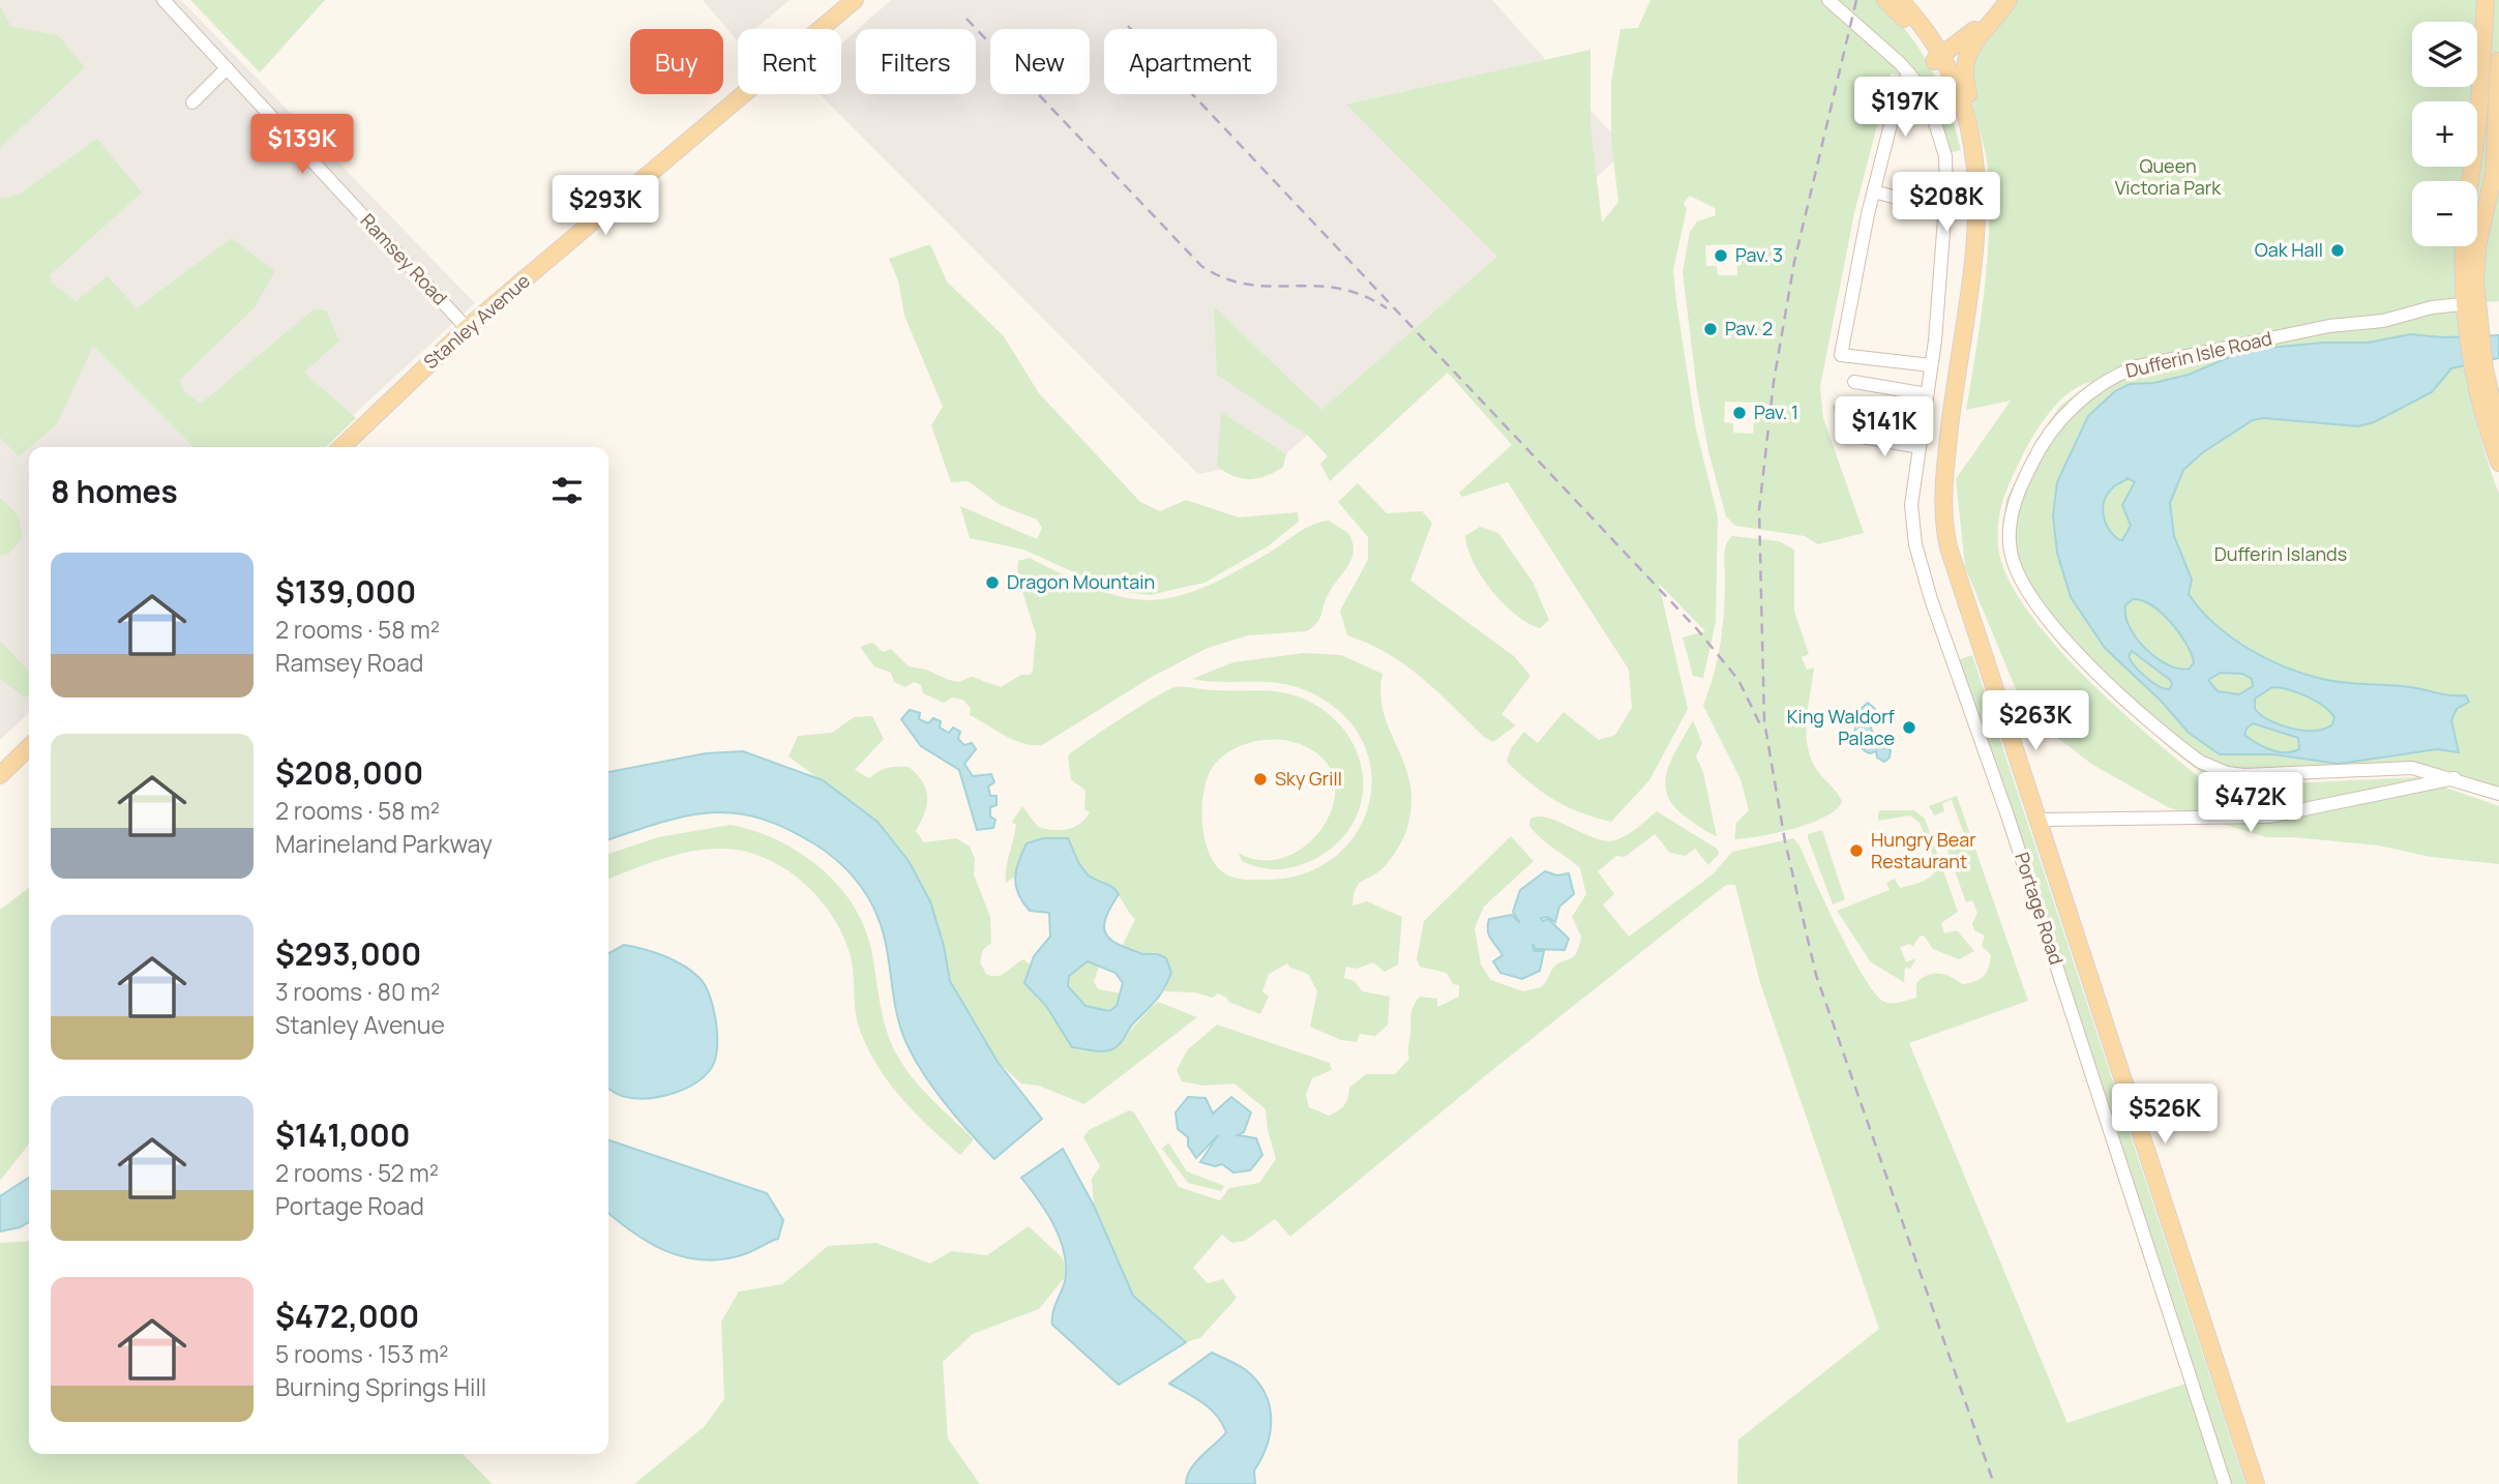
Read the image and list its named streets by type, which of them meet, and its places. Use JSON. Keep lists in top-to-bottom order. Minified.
{"streets":{"main road":["Stanley Avenue","Portage Road"],"street":["Ramsey Road","Dufferin Isle Road"]},"crossings":[["Ramsey Road","Stanley Avenue"]],"parks":["Queen Victoria Park","Dufferin Islands"],"places":["Oak Hall","Pav. 3","Pav. 2","Pav. 1","Dragon Mountain","King Waldorf Palace","Sky Grill","Hungry Bear Restaurant"],"page":{"map_buttons":["+","−"],"chip":["Buy","Rent","Filters","New","Apartment"],"price":["$197K","$139K","$208K","$293K","$141K","$263K","$472K","$526K"],"heading":"8 homes","list":[{"name":"$139,000","note":"2 rooms · 58 m² · Ramsey Road"},{"name":"$208,000","note":"2 rooms · 58 m² · Marineland Parkway"},{"name":"$293,000","note":"3 rooms · 80 m² · Stanley Avenue"},{"name":"$141,000","note":"2 rooms · 52 m² · Portage Road"},{"name":"$472,000","note":"5 rooms · 153 m² · Burning Springs Hill"}]}}
